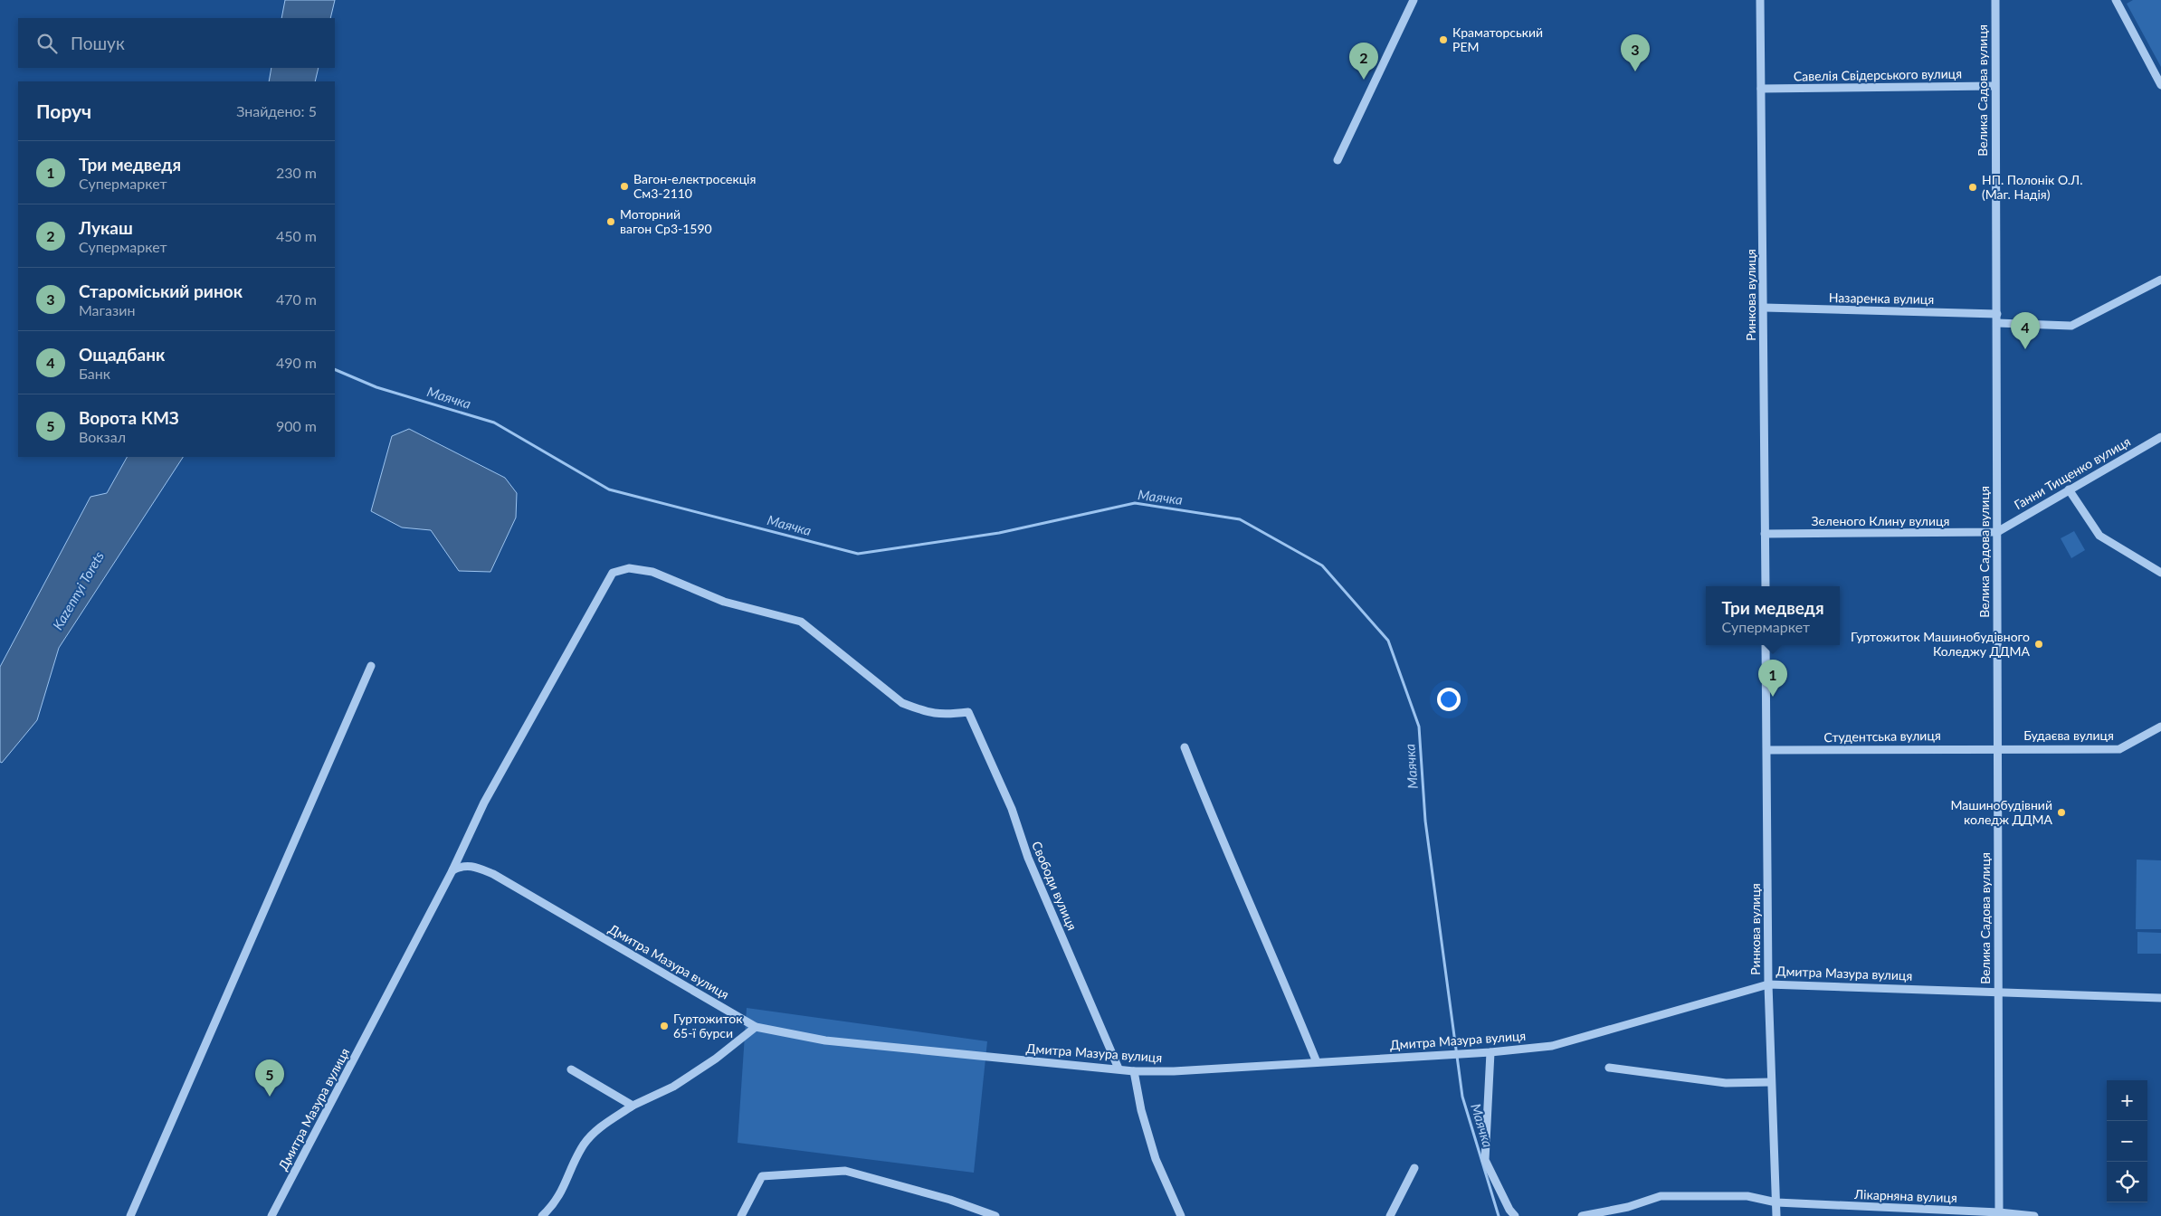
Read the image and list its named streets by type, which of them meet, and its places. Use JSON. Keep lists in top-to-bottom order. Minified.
{"streets":{"street":["Савелія Свідерського вулиця","Велика Садова вулиця","Ринкова вулиця","Назаренка вулиця","Ганни Тищенко вулиця","Зеленого Клину вулиця","Будаєва вулиця","Студентська вулиця","Свободи вулиця","Дмитра Мазура вулиця","Лікарняна вулиця"]},"crossings":[["Савелія Свідерського вулиця","Велика Садова вулиця"],["Савелія Свідерського вулиця","Ринкова вулиця"],["Велика Садова вулиця","Назаренка вулиця"],["Велика Садова вулиця","Ганни Тищенко вулиця"],["Велика Садова вулиця","Зеленого Клину вулиця"],["Велика Садова вулиця","Будаєва вулиця"],["Велика Садова вулиця","Студентська вулиця"],["Велика Садова вулиця","Дмитра Мазура вулиця"],["Велика Садова вулиця","Лікарняна вулиця"],["Ринкова вулиця","Назаренка вулиця"],["Ринкова вулиця","Зеленого Клину вулиця"],["Ринкова вулиця","Студентська вулиця"],["Ринкова вулиця","Дмитра Мазура вулиця"],["Ринкова вулиця","Лікарняна вулиця"],["Ганни Тищенко вулиця","Зеленого Клину вулиця"],["Будаєва вулиця","Студентська вулиця"],["Свободи вулиця","Дмитра Мазура вулиця"]],"water":["Маячка","Kazennyi Torets"],"places":["Краматорський РЕМ","Вагон-електросекція См3-2110","НП. Полонік О.Л. (Маг. Надія)","Моторний вагон Ср3-1590","Гуртожиток Машинобудівного Коледжу ДДМА","Машинобудівний коледж ДДМА","Гуртожиток 65-ї бурси"],"page":{"search":"Пошук","pins":["3","2","4","1","5"],"heading":["Поруч","Знайдено: 5"],"list":[{"mark":"1","name":"Три медведя","note":"Супермаркет","value":"230 m"},{"mark":"2","name":"Лукаш","note":"Супермаркет","value":"450 m"},{"mark":"3","name":"Староміський ринок","note":"Магазин","value":"470 m"},{"mark":"4","name":"Ощадбанк","note":"Банк","value":"490 m"},{"mark":"5","name":"Ворота КМЗ","note":"Вокзал","value":"900 m"}],"popup":["Три медведя","Супермаркет"],"map_buttons":["+","−"]}}
